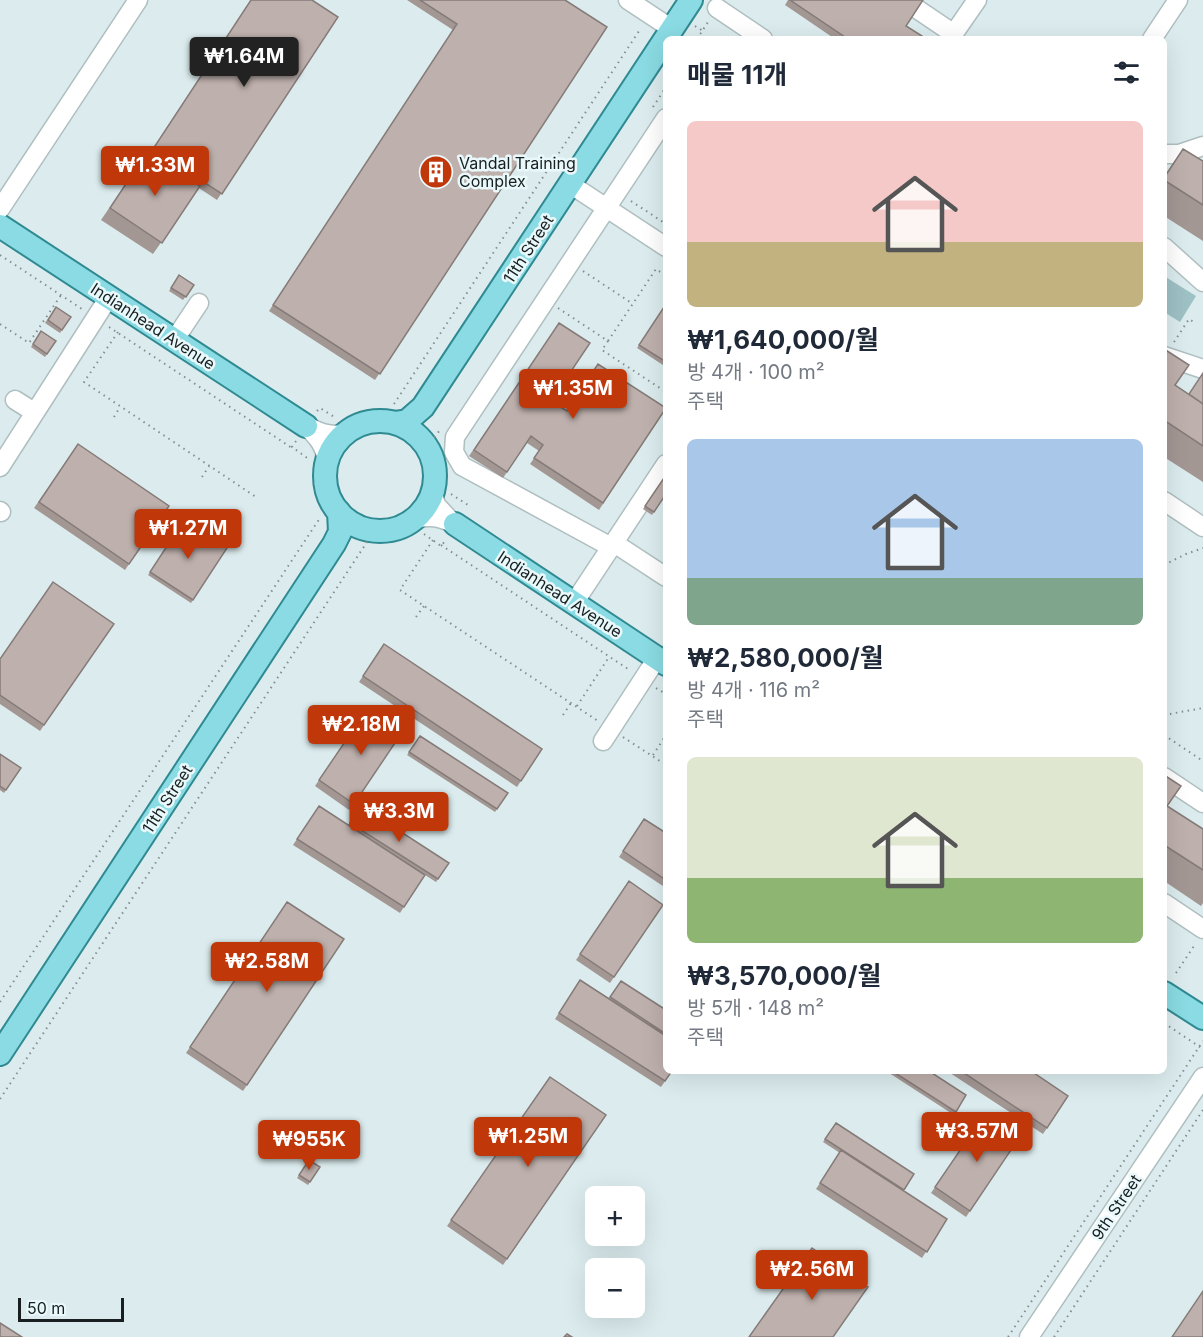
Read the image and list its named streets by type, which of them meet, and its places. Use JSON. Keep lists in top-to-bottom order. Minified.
{"streets":{"main road":["11th Street","Indianhead Avenue"],"street":["9th Street"]},"places":{"building":["Vandal Training Complex"]},"scale_bar":"50 m","page":{"heading":"매물 11개","price":["₩1.64M","₩1.33M","₩1.35M","₩1.27M","₩2.18M","₩3.3M","₩2.58M","₩3.57M","₩1.25M","₩955K","₩2.56M"],"list":[{"name":"₩1,640,000/월","note":"방 4개 · 100 m² · 주택"},{"name":"₩2,580,000/월","note":"방 4개 · 116 m² · 주택"},{"name":"₩3,570,000/월","note":"방 5개 · 148 m² · 주택"}],"map_buttons":["+","−"],"scale":"50 m"}}
